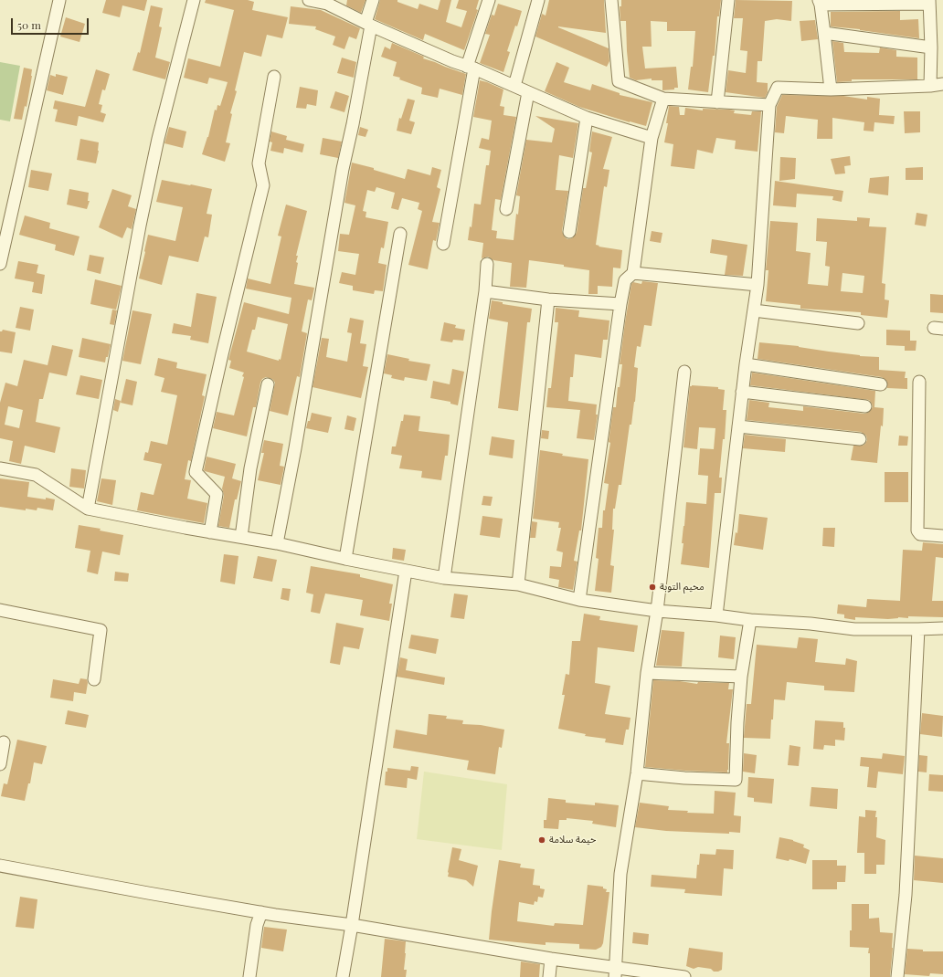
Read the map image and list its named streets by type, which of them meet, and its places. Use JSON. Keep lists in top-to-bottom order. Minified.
{"places":["مخيم التوبة","خيمة سلامة"],"scale_bar":"50 m"}
